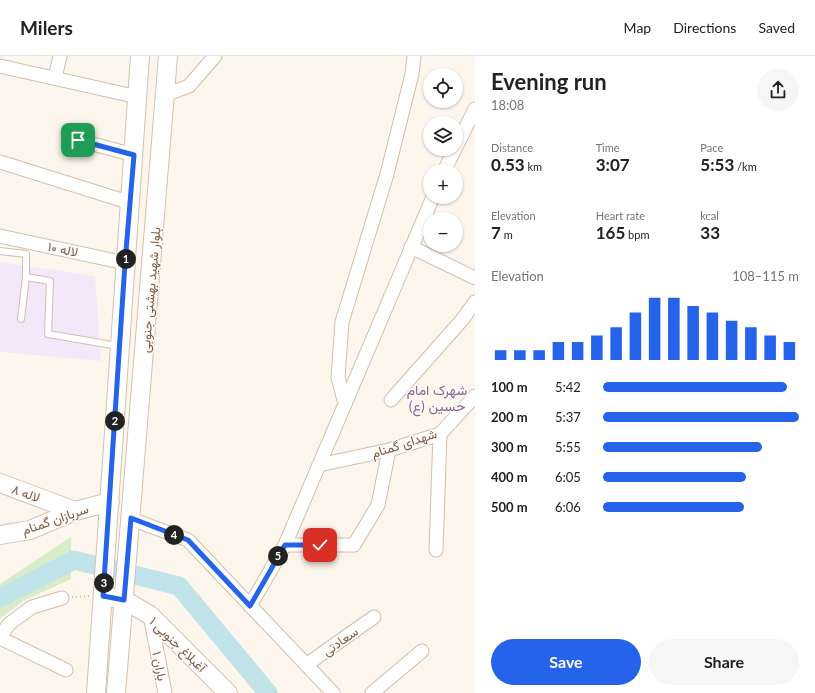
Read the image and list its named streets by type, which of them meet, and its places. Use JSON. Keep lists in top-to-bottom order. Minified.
{"streets":{"main road":["بلوار شهید بهشتی جنوبی","لاله ۸","سربازان گمنام","آغبلاغ جنوبی ۱"],"street":["لاله ۱۰","شهدای گمنام","سعادتی","باران ۱"]},"crossings":[["لاله ۱۰","بلوار شهید بهشتی جنوبی"],["بلوار شهید بهشتی جنوبی","سربازان گمنام"],["بلوار شهید بهشتی جنوبی","آغبلاغ جنوبی ۱"],["لاله ۸","سربازان گمنام"],["آغبلاغ جنوبی ۱","باران ۱"]],"districts":["شهرک امام حسین (ع)"],"page":{"header":"Milers","nav":["Map","Directions","Saved"],"heading":["Evening run","18:08"],"map_buttons":["+","−"],"stats":[["Distance","0.53 km"],["Time","3:07"],["Pace","5:53 /km"],["Elevation","7 m"],["Heart rate","165 bpm"],["kcal","33"]],"pins":["1","2","4","5","3"],"chart":["Elevation","108–115 m"],"list":[{"name":"100 m","note":"5:42"},{"name":"200 m","note":"5:37"},{"name":"300 m","note":"5:55"},{"name":"400 m","note":"6:05"},{"name":"500 m","note":"6:06"}],"buttons":["Save","Share"]}}
